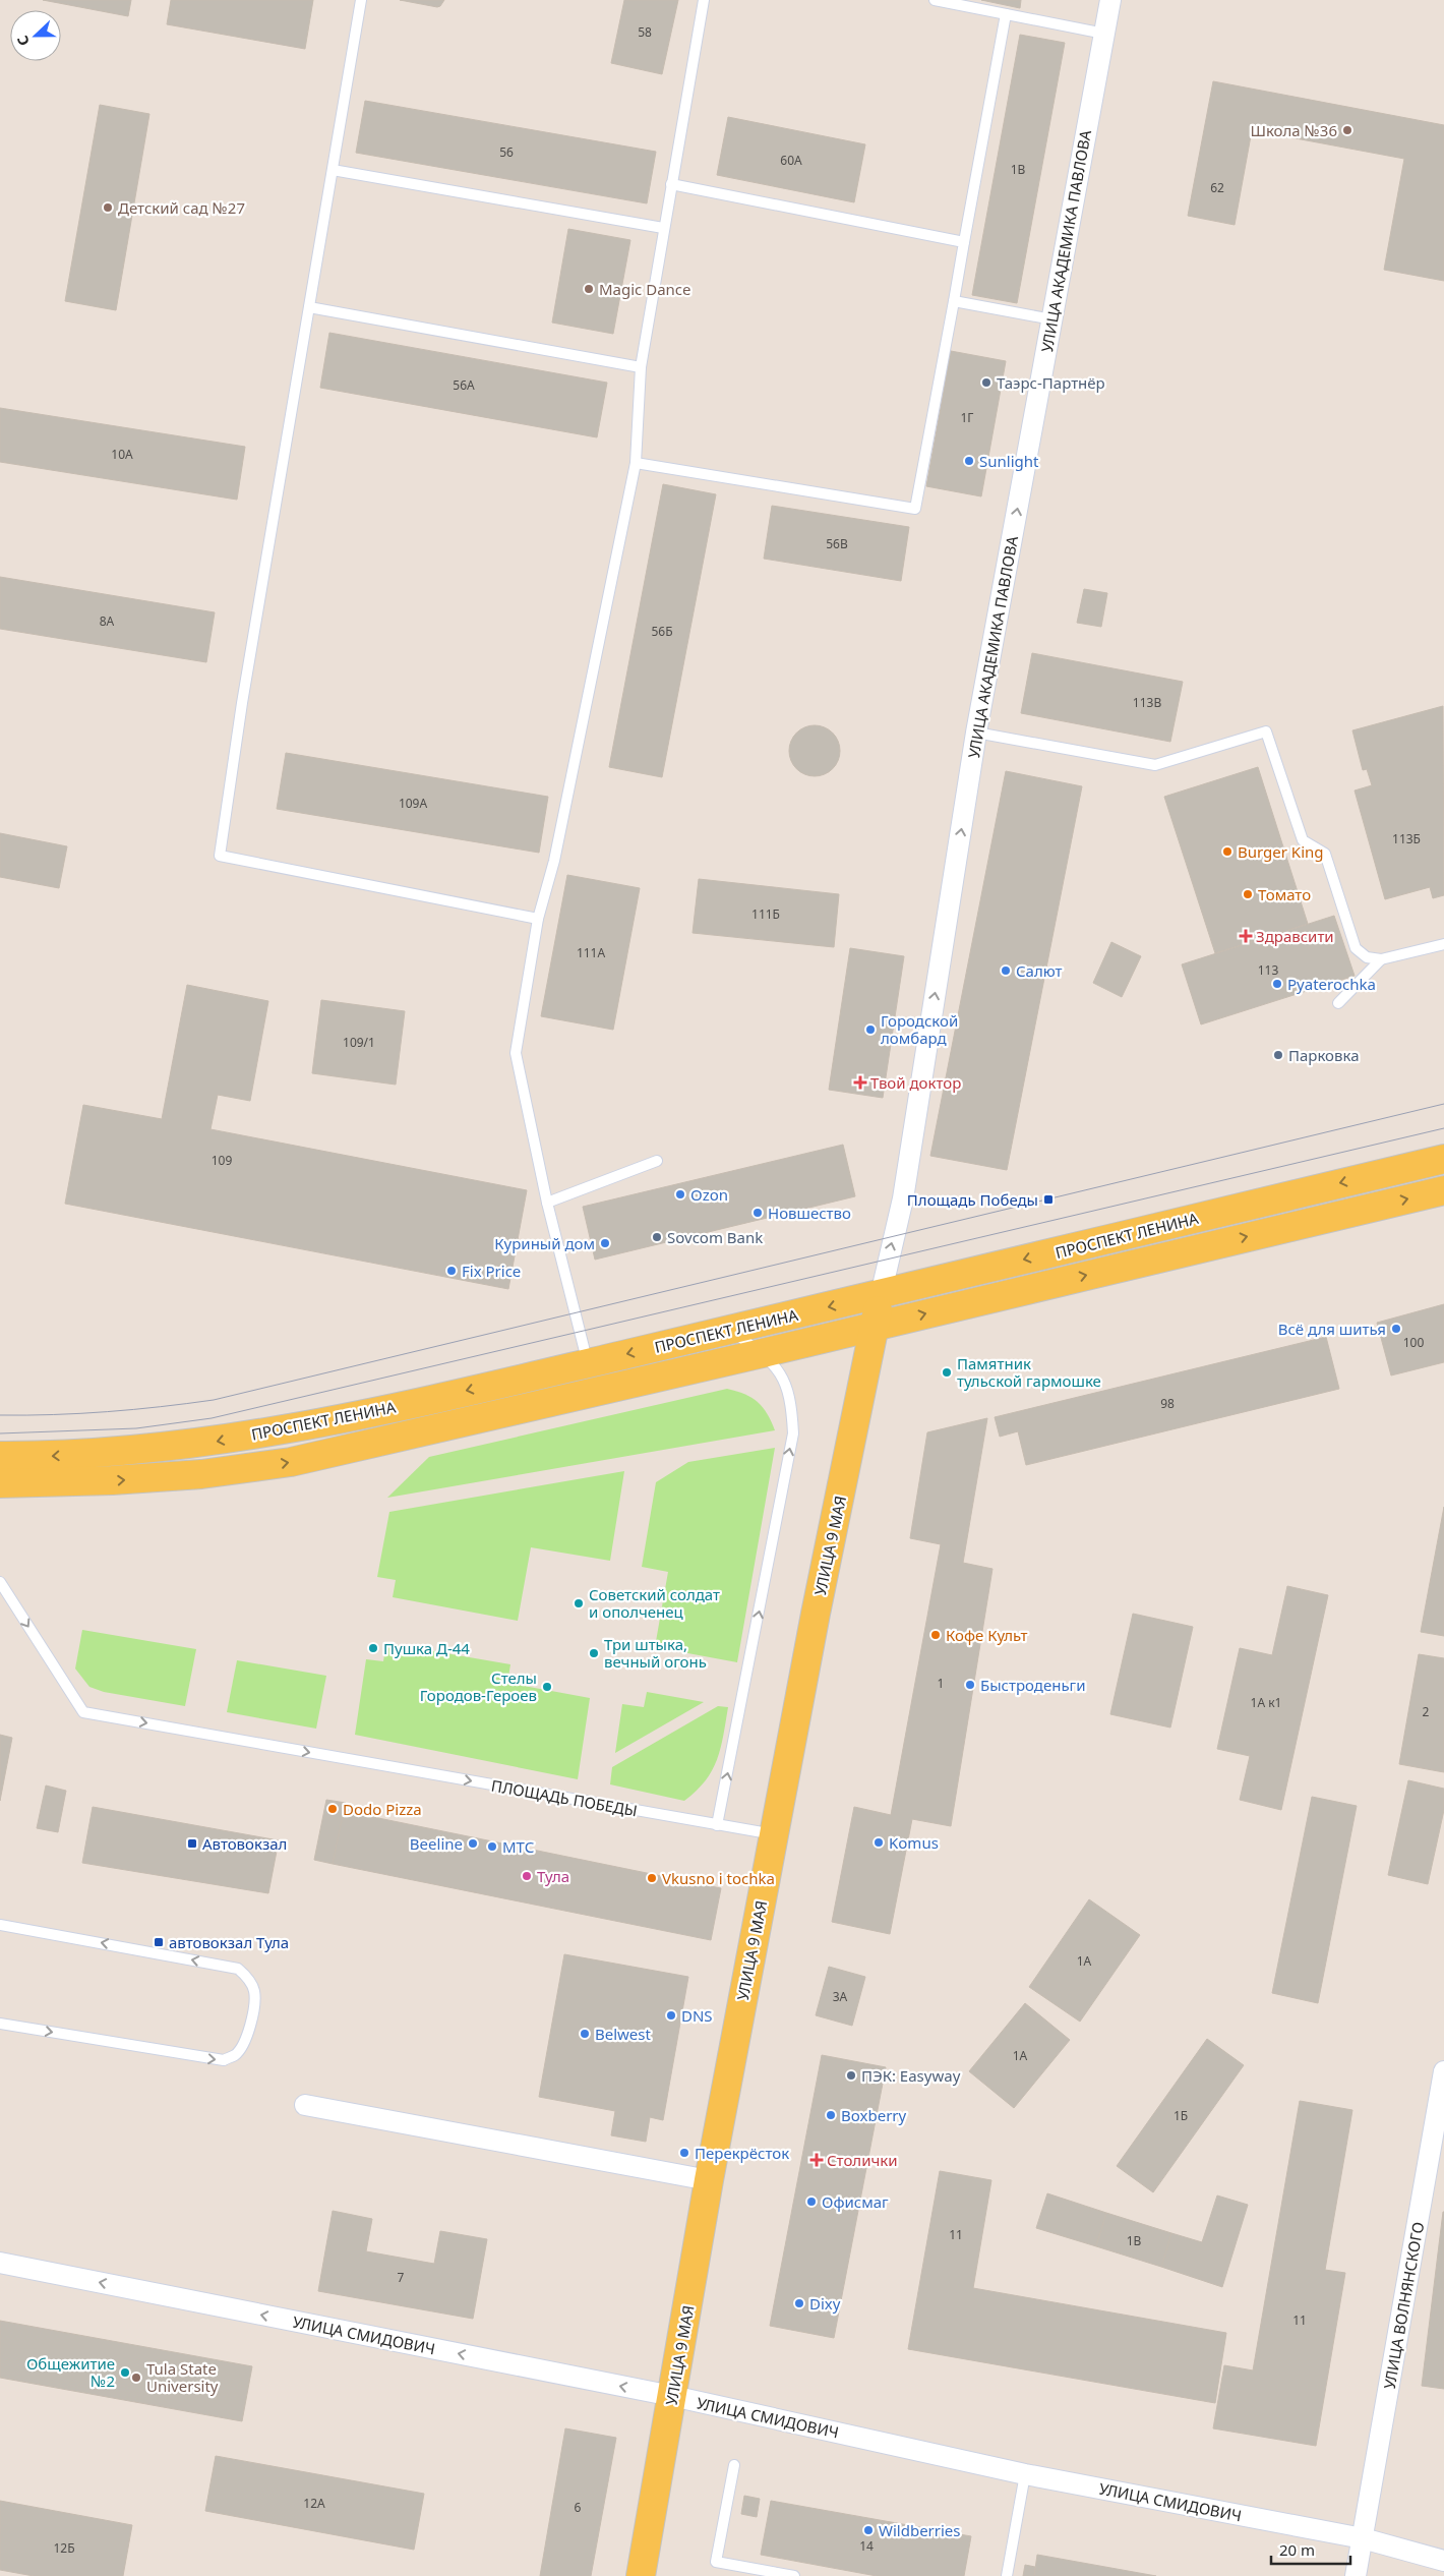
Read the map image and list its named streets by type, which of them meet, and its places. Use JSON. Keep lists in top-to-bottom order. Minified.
{"streets":{"main road":["ПРОСПЕКТ ЛЕНИНА","УЛИЦА 9 МАЯ"],"street":["УЛИЦА АКАДЕМИКА ПАВЛОВА","УЛИЦА ВОЛНЯНСКОГО","УЛИЦА СМИДОВИЧ"],"lane":["ПЛОЩАДЬ ПОБЕДЫ"]},"crossings":[["УЛИЦА АКАДЕМИКА ПАВЛОВА","ПРОСПЕКТ ЛЕНИНА"],["УЛИЦА АКАДЕМИКА ПАВЛОВА","УЛИЦА 9 МАЯ"],["ПРОСПЕКТ ЛЕНИНА","УЛИЦА 9 МАЯ"],["УЛИЦА 9 МАЯ","ПЛОЩАДЬ ПОБЕДЫ"],["УЛИЦА 9 МАЯ","УЛИЦА СМИДОВИЧ"],["УЛИЦА ВОЛНЯНСКОГО","УЛИЦА СМИДОВИЧ"]],"one_way":["УЛИЦА АКАДЕМИКА ПАВЛОВА","ПЛОЩАДЬ ПОБЕДЫ","УЛИЦА СМИДОВИЧ"],"places":{"other":["Школа №36","Детский сад №27","Magic Dance","Таэрс-Партнёр","Sunlight","Burger King","Томато","Салют","Pyaterochka","Городской ломбард","Парковка","Ozon","Новшество","Sovcom Bank","Куриный дом","Fix Price","Всё для шитья","Памятник тульской гармошке","Советский солдат и ополченец","Кофе Культ","Пушка Д-44","Три штыка, вечный огонь","Быстроденьги","Стелы Городов-Героев","Dodo Pizza","Komus","Beeline","МТС","Тула","Vkusno i tochka","DNS","Belwest","ПЭК: Easyway","Boxberry","Перекрёсток","Офисмаг","Dixy","Общежитие №2","Tula State University","Wildberries"],"health":["Здравсити","Твой доктор","Столички"],"transit":["Площадь Победы","Автовокзал","автовокзал Тула"]},"house_numbers":["58","56","60А","1В","62","56А","1Г","10А","56В","8А","56Б","113В","109А","113Б","111Б","111А","113","109/1","109","100","98","1","1А к1","2","1А","3А","1А","1Б","11","1В","7","11","12А","6","14","12Б"],"scale_bar":"20 m","north":"left"}
